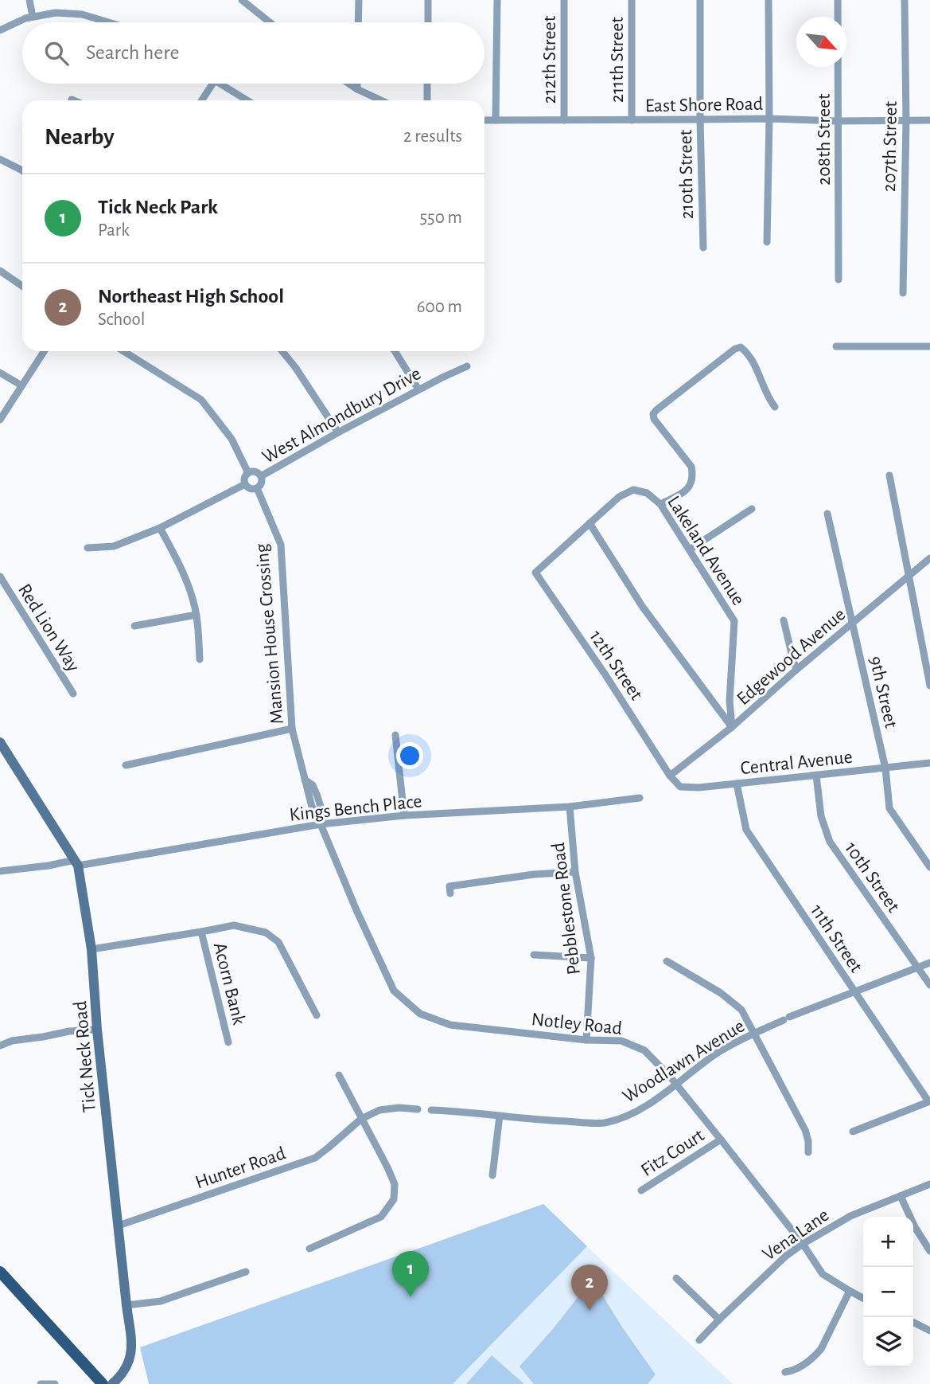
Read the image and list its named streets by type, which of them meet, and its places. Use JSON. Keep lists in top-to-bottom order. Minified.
{"streets":{"street":["212th Street","211th Street","East Shore Road","208th Street","207th Street","210th Street","West Almondbury Drive","Lakeland Avenue","Red Lion Way","Mansion House Crossing","Edgewood Avenue","12th Street","9th Street","Central Avenue","Kings Bench Place","10th Street","Pebblestone Road","11th Street","Acorn Bank","Notley Road","Tick Neck Road","Woodlawn Avenue","Fitz Court","Hunter Road","Vena Lane"]},"crossings":[["212th Street","East Shore Road"],["211th Street","East Shore Road"],["East Shore Road","208th Street"],["East Shore Road","207th Street"],["East Shore Road","210th Street"],["West Almondbury Drive","Mansion House Crossing"],["Lakeland Avenue","Edgewood Avenue"],["Lakeland Avenue","12th Street"],["Mansion House Crossing","Kings Bench Place"],["Mansion House Crossing","Notley Road"],["Edgewood Avenue","12th Street"],["Edgewood Avenue","9th Street"],["Edgewood Avenue","Central Avenue"],["12th Street","Central Avenue"],["9th Street","Central Avenue"],["Central Avenue","10th Street"],["Central Avenue","11th Street"],["Kings Bench Place","Pebblestone Road"],["Kings Bench Place","Notley Road"],["Kings Bench Place","Tick Neck Road"],["10th Street","Woodlawn Avenue"],["Pebblestone Road","Notley Road"],["11th Street","Woodlawn Avenue"],["Notley Road","Woodlawn Avenue"],["Notley Road","Fitz Court"],["Notley Road","Vena Lane"],["Tick Neck Road","Hunter Road"]],"north":"bottom right","page":{"search":"Search here","heading":["Nearby","2 results"],"list":[{"mark":"1","name":"Tick Neck Park","note":"Park","value":"550 m"},{"mark":"2","name":"Northeast High School","note":"School","value":"600 m"}],"map_buttons":["+","−"],"pins":["1","2"]}}
